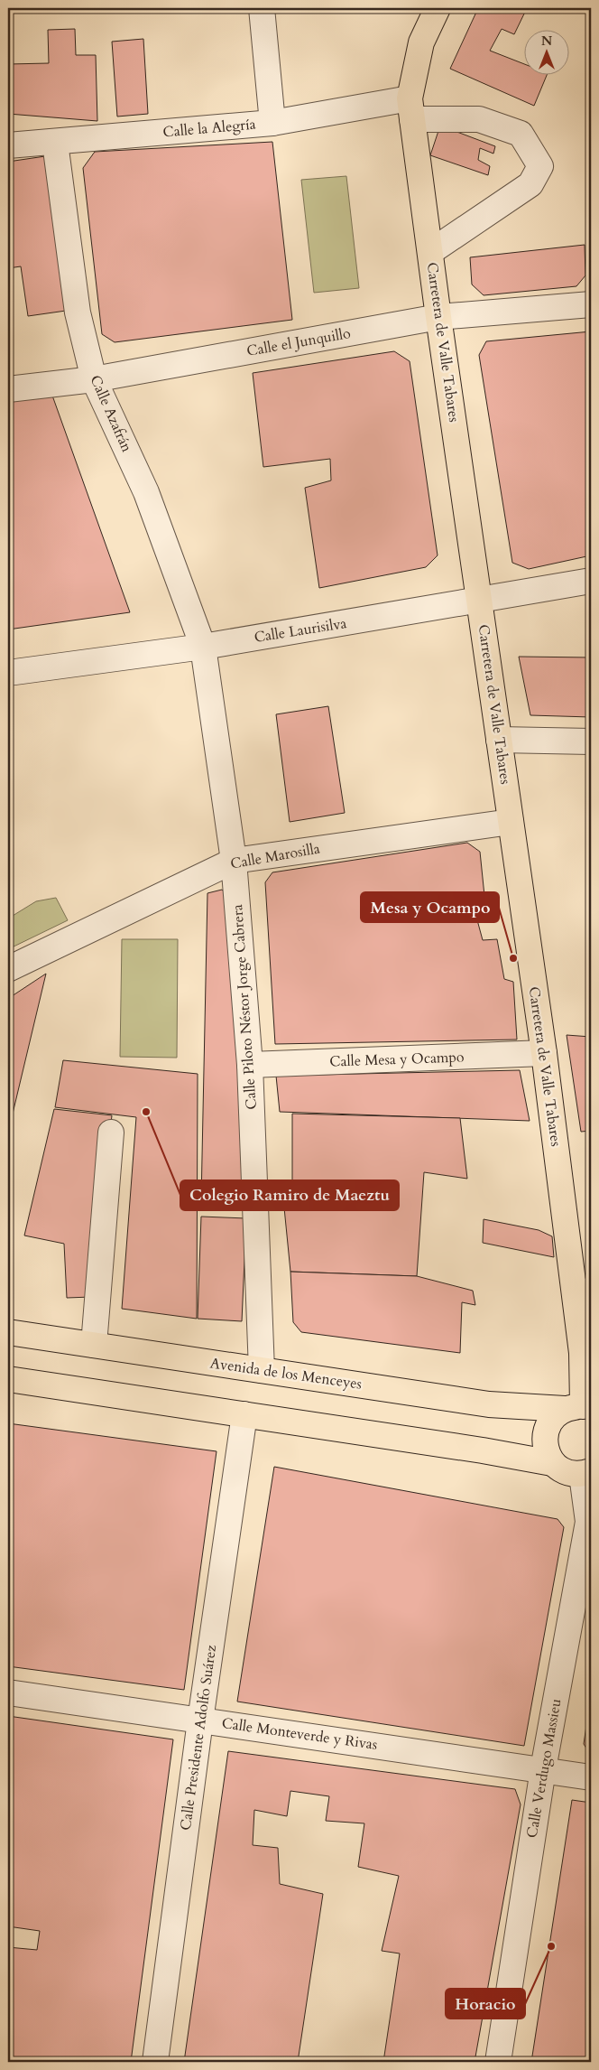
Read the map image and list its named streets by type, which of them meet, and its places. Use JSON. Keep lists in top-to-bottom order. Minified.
{"streets":{"main road":["Carretera de Valle Tabares","Avenida de los Menceyes"],"street":["Calle la Alegría","Calle el Junquillo","Calle Azafrán","Calle Laurisilva","Calle Marosilla","Calle Piloto Néstor Jorge Cabrera","Calle Mesa y Ocampo","Calle Monteverde y Rivas","Calle Presidente Adolfo Suárez","Calle Verdugo Massieu"]},"crossings":[["Calle la Alegría","Carretera de Valle Tabares"],["Calle la Alegría","Calle Azafrán"],["Calle el Junquillo","Carretera de Valle Tabares"],["Calle el Junquillo","Calle Azafrán"],["Carretera de Valle Tabares","Calle Laurisilva"],["Carretera de Valle Tabares","Calle Marosilla"],["Carretera de Valle Tabares","Calle Mesa y Ocampo"],["Carretera de Valle Tabares","Avenida de los Menceyes"],["Calle Azafrán","Calle Laurisilva"],["Calle Azafrán","Calle Piloto Néstor Jorge Cabrera"],["Calle Laurisilva","Calle Piloto Néstor Jorge Cabrera"],["Calle Marosilla","Calle Piloto Néstor Jorge Cabrera"],["Calle Piloto Néstor Jorge Cabrera","Calle Mesa y Ocampo"],["Calle Piloto Néstor Jorge Cabrera","Avenida de los Menceyes"],["Calle Monteverde y Rivas","Calle Presidente Adolfo Suárez"],["Calle Monteverde y Rivas","Calle Verdugo Massieu"]],"places":["Mesa y Ocampo","Colegio Ramiro de Maeztu","Horacio"],"north":"top"}
